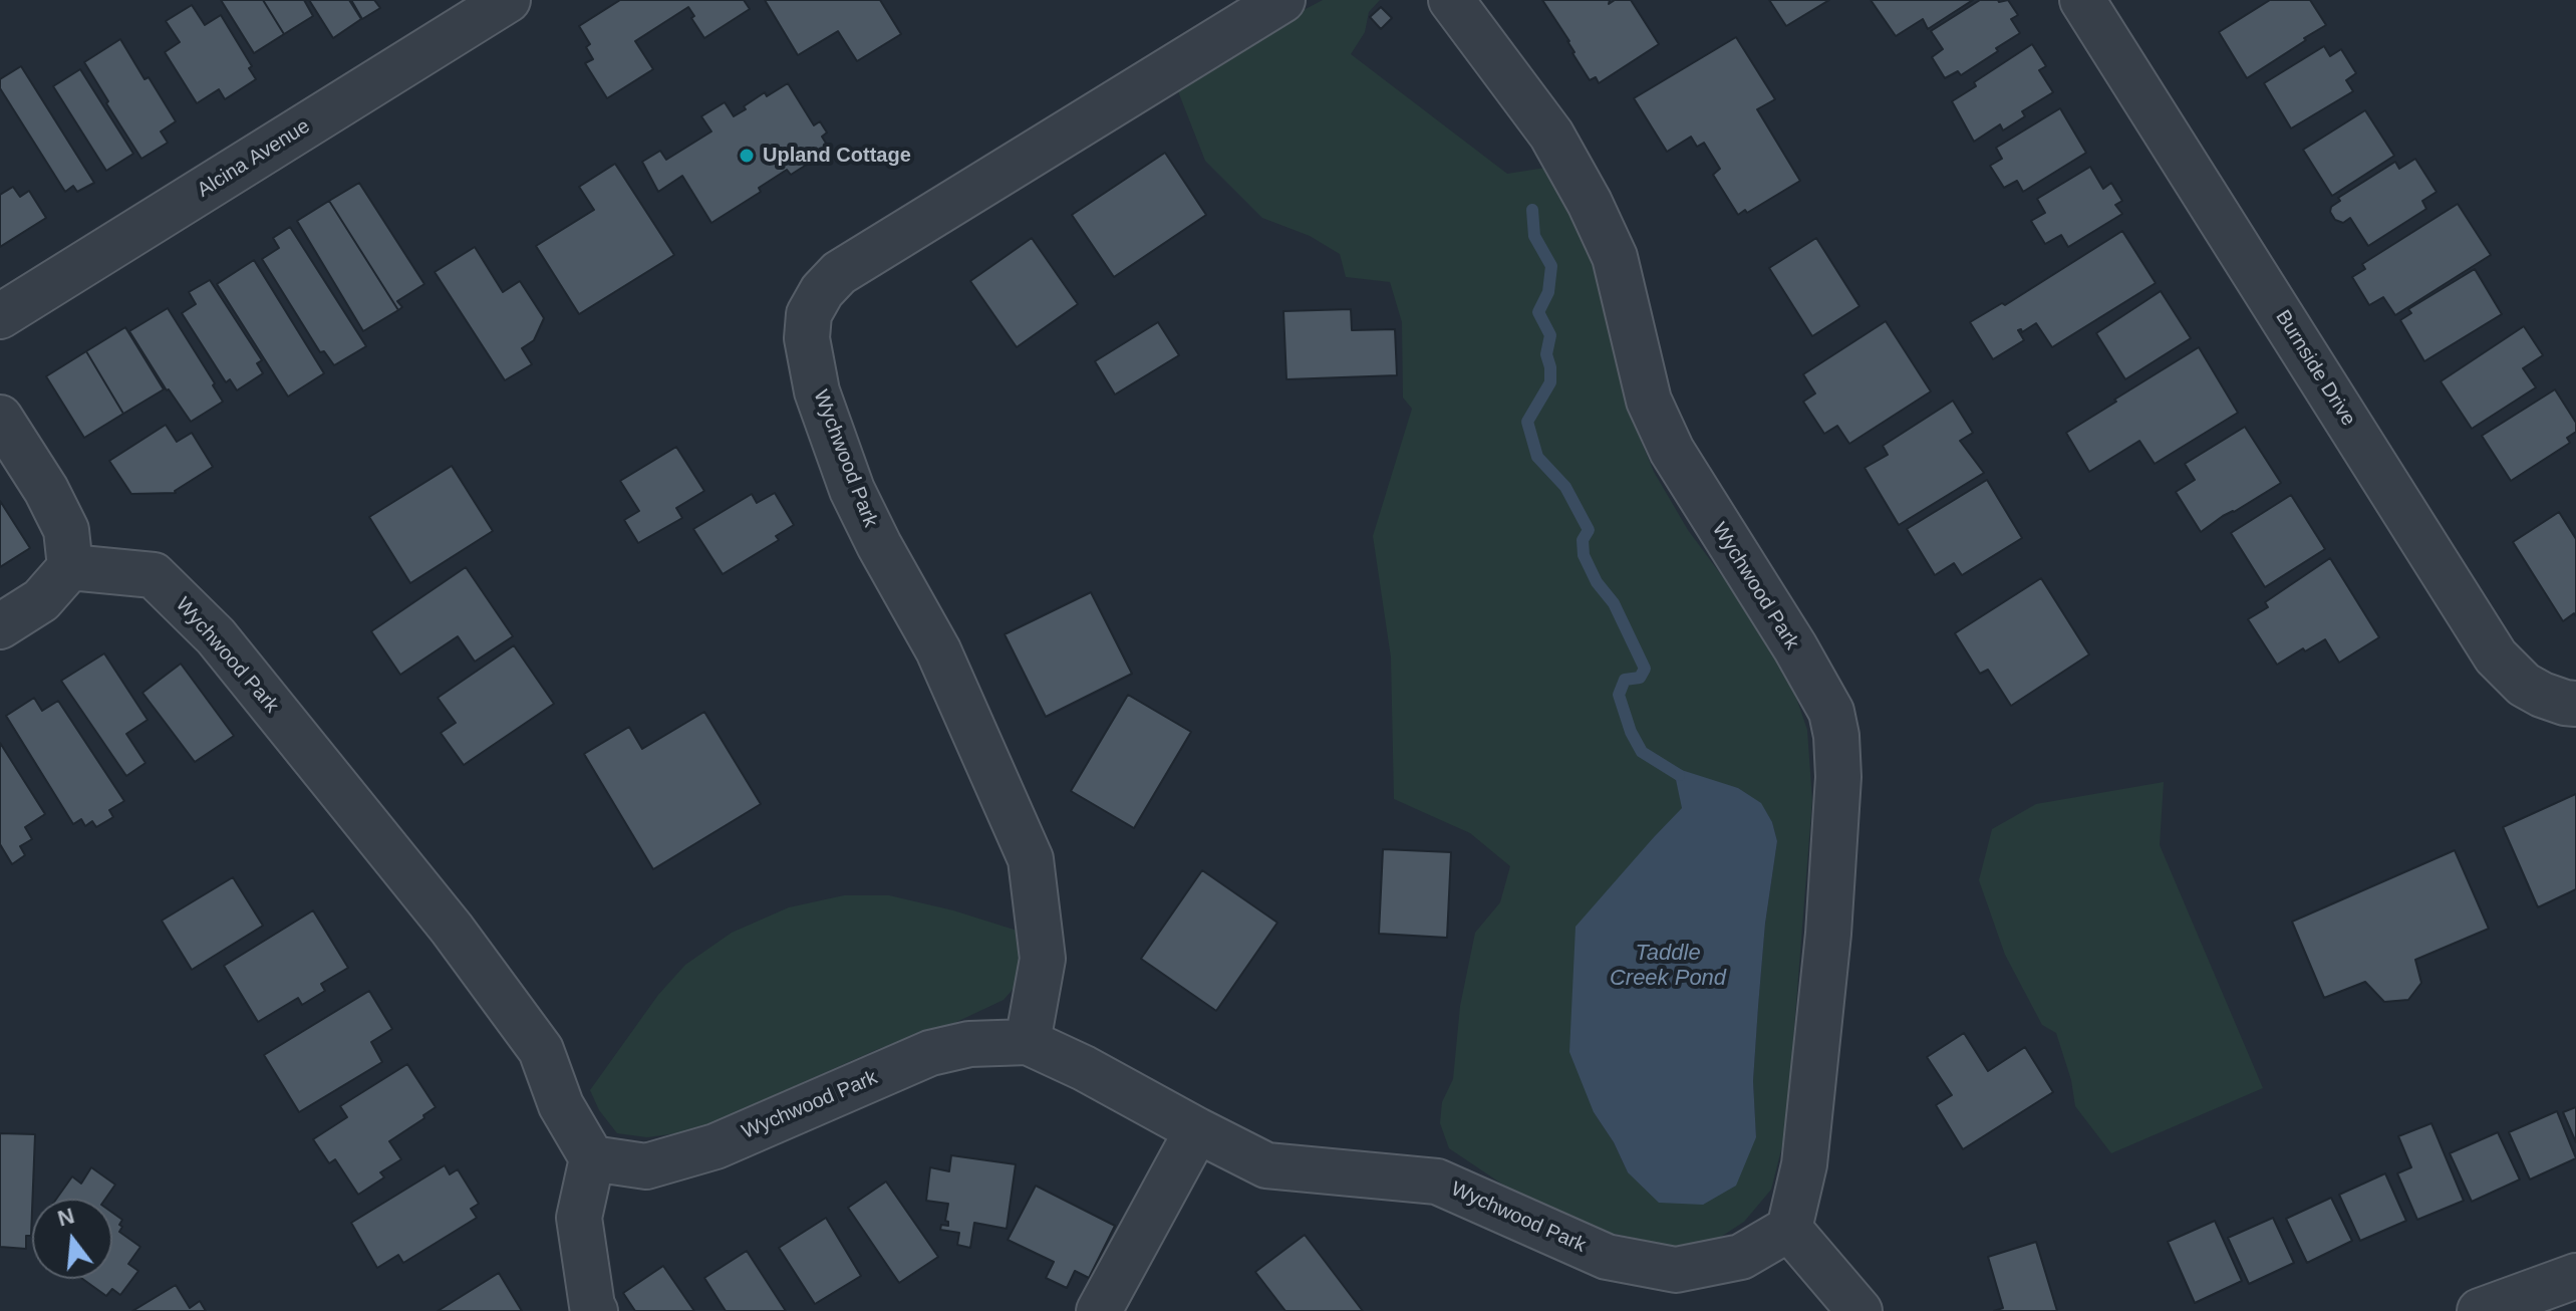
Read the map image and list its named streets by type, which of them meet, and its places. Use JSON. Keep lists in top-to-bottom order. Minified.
{"streets":{"street":["Alcina Avenue","Burnside Drive","Wychwood Park"]},"water":["Taddle Creek Pond"],"places":["Upland Cottage"],"north":"top"}
